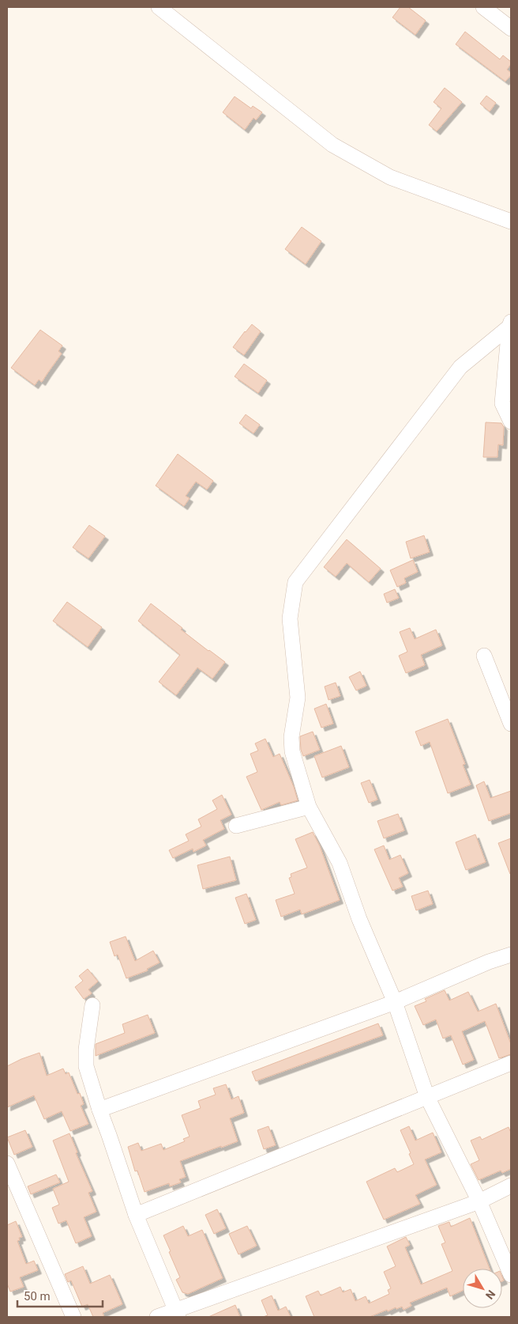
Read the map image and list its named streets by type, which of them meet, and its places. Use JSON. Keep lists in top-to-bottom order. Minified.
{"scale_bar":"50 m","north":"bottom right"}
